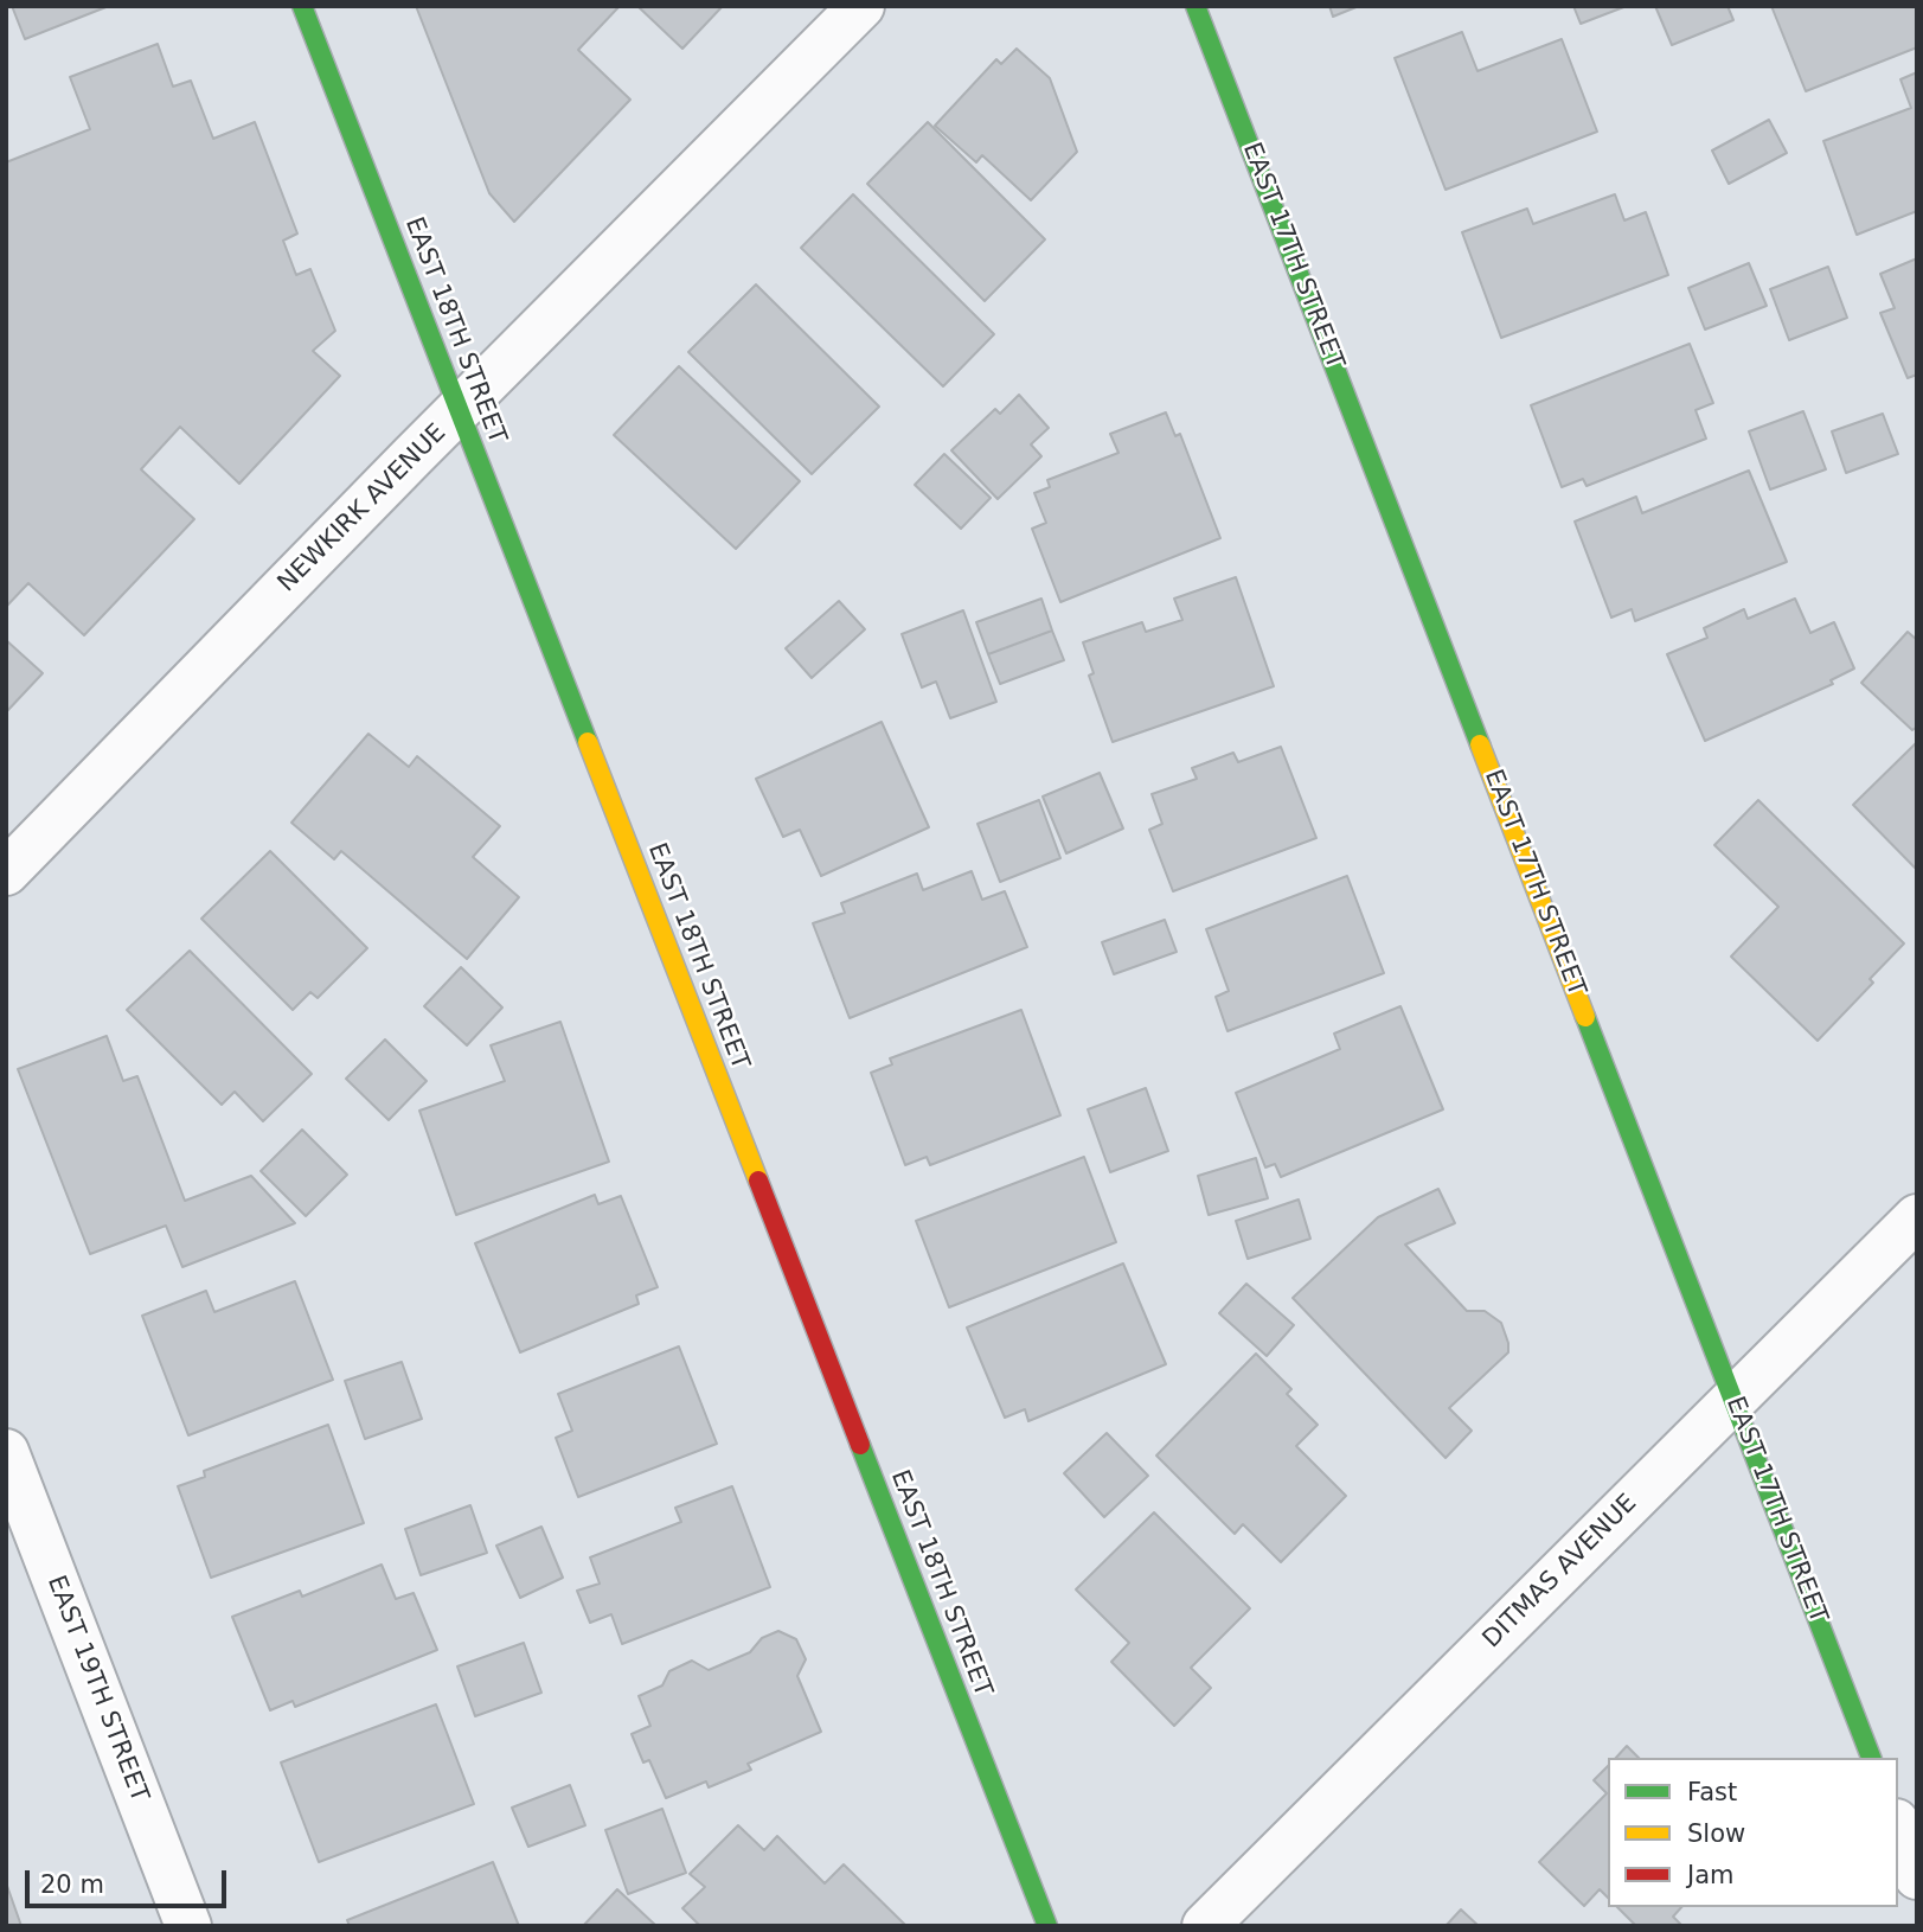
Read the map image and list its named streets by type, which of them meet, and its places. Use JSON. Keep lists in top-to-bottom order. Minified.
{"streets":{"street":["EAST 17TH STREET","EAST 18TH STREET","NEWKIRK AVENUE","DITMAS AVENUE","EAST 19TH STREET"]},"crossings":[["EAST 17TH STREET","DITMAS AVENUE"],["EAST 18TH STREET","NEWKIRK AVENUE"]],"legend":["Fast","Slow","Jam"],"scale_bar":"20 m"}
